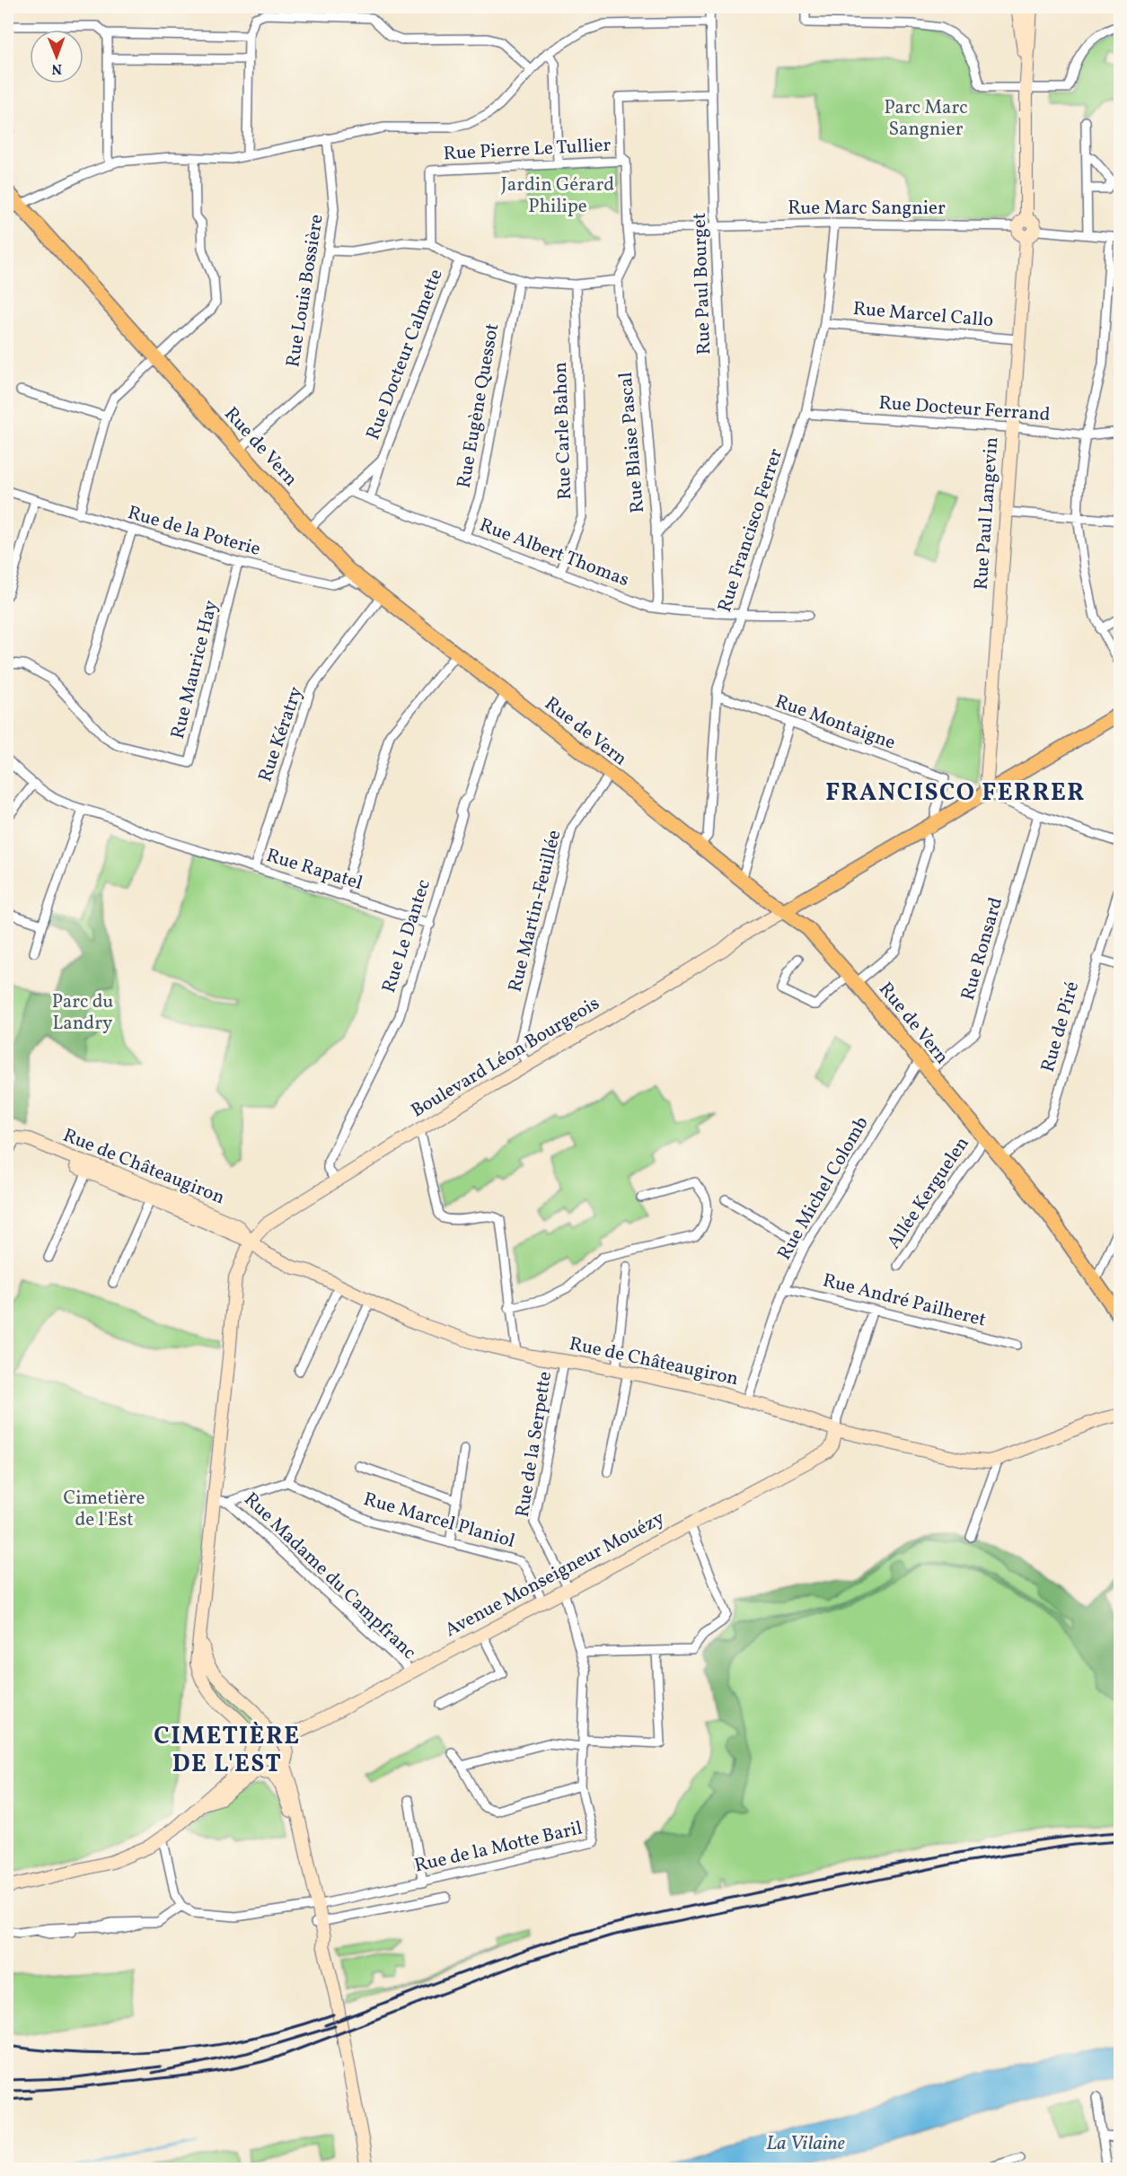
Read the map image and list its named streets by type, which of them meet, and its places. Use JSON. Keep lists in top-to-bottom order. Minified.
{"streets":{"main road":["Rue de Vern","Rue Paul Langevin","Boulevard Léon Bourgeois","Rue de Châteaugiron","Avenue Monseigneur Mouézy"],"street":["Rue Pierre Le Tullier","Rue Marc Sangnier","Rue Paul Bourget","Rue Louis Bossière","Rue Marcel Callo","Rue Docteur Calmette","Rue Eugène Quessot","Rue Docteur Ferrand","Rue Carle Bahon","Rue Blaise Pascal","Rue Francisco Ferrer","Rue de la Poterie","Rue Albert Thomas","Rue Maurice Hay","Rue Montaigne","Rue Kératry","Rue Rapatel","Rue Martin-Feuillée","Rue Le Dantec","Rue Ronsard","Rue de Piré","Rue Michel Colomb","Allée Kerguelen","Rue André Pailheret","Rue de la Serpette","Rue Marcel Planiol","Rue Madame du Campfranc","Rue de la Motte Baril"]},"crossings":[["Rue Marc Sangnier","Rue Paul Bourget"],["Rue Marc Sangnier","Rue Paul Langevin"],["Rue Marc Sangnier","Rue Francisco Ferrer"],["Rue Paul Bourget","Rue Blaise Pascal"],["Rue Louis Bossière","Rue de Vern"],["Rue Marcel Callo","Rue Paul Langevin"],["Rue Marcel Callo","Rue Francisco Ferrer"],["Rue Docteur Calmette","Rue Albert Thomas"],["Rue Eugène Quessot","Rue Albert Thomas"],["Rue Docteur Ferrand","Rue Paul Langevin"],["Rue Docteur Ferrand","Rue Francisco Ferrer"],["Rue Carle Bahon","Rue Albert Thomas"],["Rue Blaise Pascal","Rue Albert Thomas"],["Rue de Vern","Rue Francisco Ferrer"],["Rue de Vern","Rue de la Poterie"],["Rue de Vern","Rue Kératry"],["Rue de Vern","Rue Martin-Feuillée"],["Rue de Vern","Rue Le Dantec"],["Rue de Vern","Rue Ronsard"],["Rue de Vern","Rue de Piré"],["Rue de Vern","Boulevard Léon Bourgeois"],["Rue de Vern","Rue Michel Colomb"],["Rue de Vern","Allée Kerguelen"],["Rue Francisco Ferrer","Rue Albert Thomas"],["Rue Francisco Ferrer","Rue Montaigne"],["Rue de la Poterie","Rue Maurice Hay"],["Rue de la Poterie","Rue Kératry"],["Rue Kératry","Rue Rapatel"],["Rue Rapatel","Rue Le Dantec"],["Rue Martin-Feuillée","Boulevard Léon Bourgeois"],["Rue Le Dantec","Boulevard Léon Bourgeois"],["Boulevard Léon Bourgeois","Rue de Châteaugiron"],["Rue de Châteaugiron","Rue Michel Colomb"],["Rue de Châteaugiron","Rue de la Serpette"],["Rue de Châteaugiron","Avenue Monseigneur Mouézy"],["Rue Michel Colomb","Rue André Pailheret"],["Rue de la Serpette","Avenue Monseigneur Mouézy"],["Rue de la Serpette","Rue de la Motte Baril"],["Rue Marcel Planiol","Avenue Monseigneur Mouézy"],["Avenue Monseigneur Mouézy","Rue Madame du Campfranc"],["Avenue Monseigneur Mouézy","Rue de la Motte Baril"]],"districts":["FRANCISCO FERRER","CIMETIÈRE DE L'EST"],"water":["La Vilaine"],"parks":["Parc Marc Sangnier","Jardin Gérard Philipe","Parc du Landry","Cimetière de l'Est"],"north":"bottom"}
